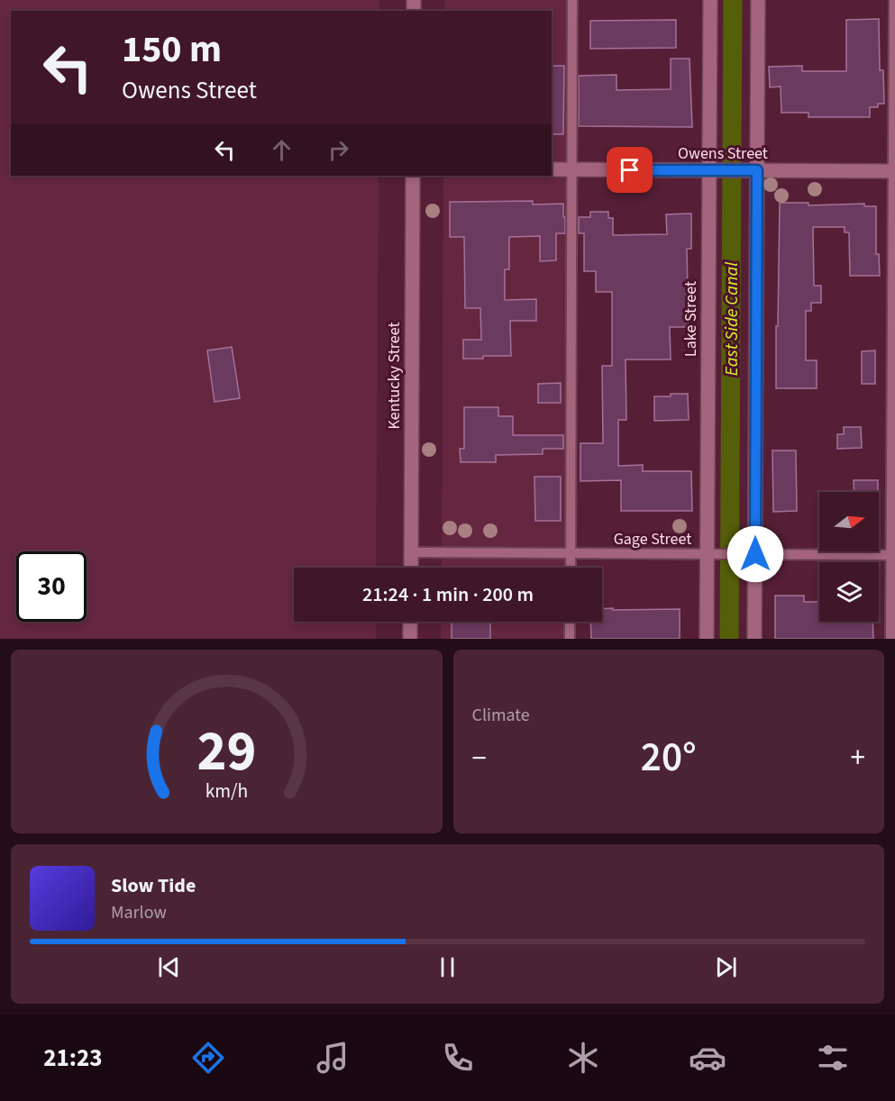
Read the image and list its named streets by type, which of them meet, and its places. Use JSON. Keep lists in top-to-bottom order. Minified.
{"streets":{"street":["Owens Street","Lake Street","Kentucky Street"],"lane":["Gage Street"]},"crossings":[["Owens Street","Lake Street"],["Lake Street","Gage Street"],["Kentucky Street","Gage Street"]],"water":["East Side Canal"],"north":"right","page":{"turn":["150 m","Owens Street"],"limit":"30","trip":"21:24 · 1 min · 200 m","tile":"Climate","heat":["−","20°","+"],"song":["Slow Tide","Marlow"],"tabs":"21:23","gauge":["29","km/h"]}}
